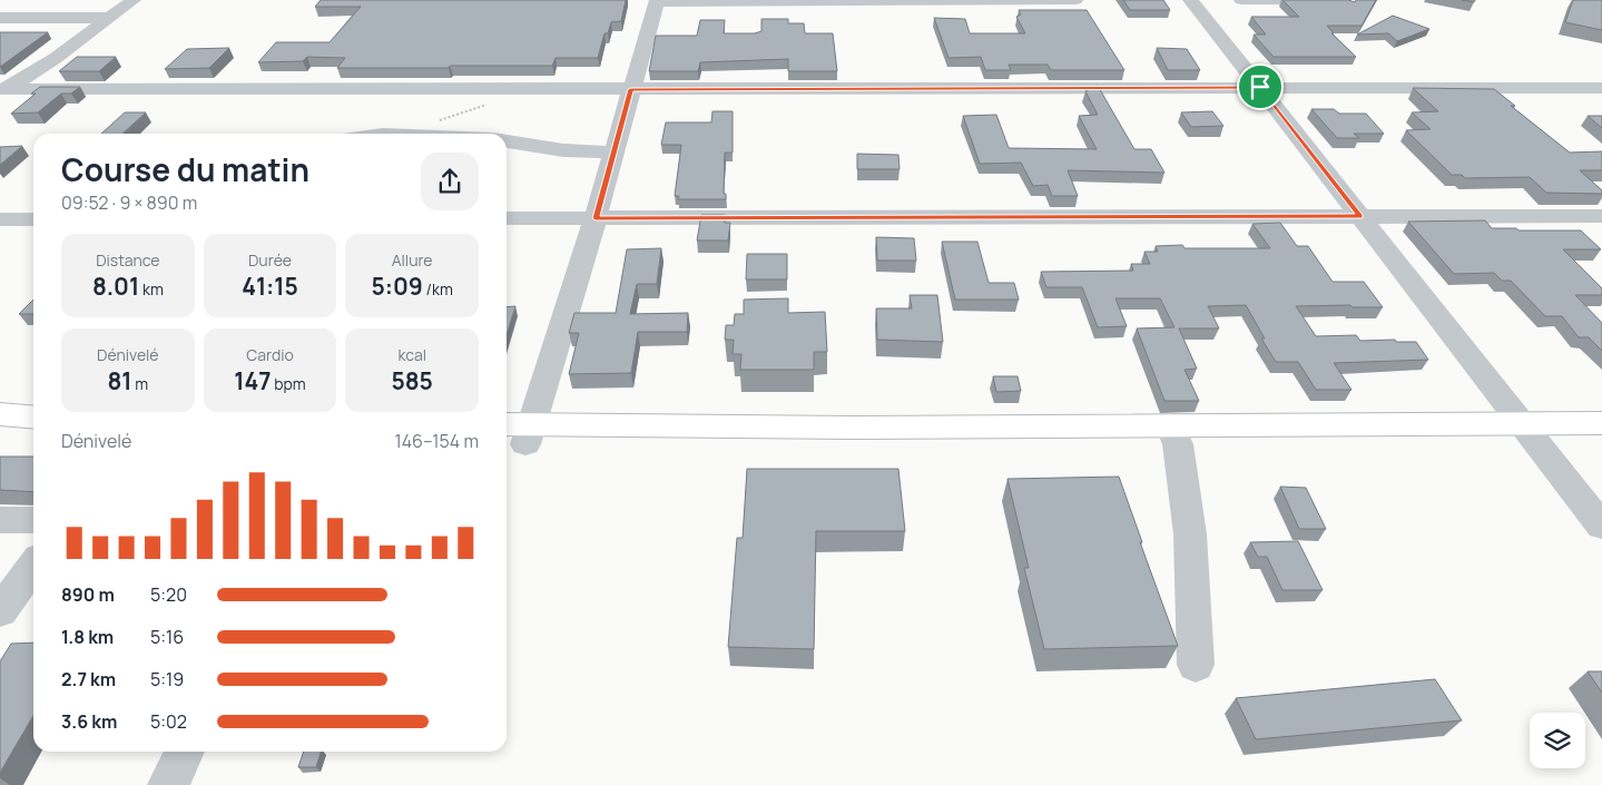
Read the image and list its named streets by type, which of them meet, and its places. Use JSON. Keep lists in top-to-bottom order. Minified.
{"page":{"heading":["Course du matin","09:52 · 9 × 890 m"],"stats":[["Distance","8.01 km"],["Durée","41:15"],["Allure","5:09 /km"],["Dénivelé","81 m"],["Cardio","147 bpm"],["kcal","585"]],"chart":["Dénivelé","146–154 m"],"list":[{"name":"890 m","note":"5:20"},{"name":"1.8 km","note":"5:16"},{"name":"2.7 km","note":"5:19"},{"name":"3.6 km","note":"5:02"}]}}
